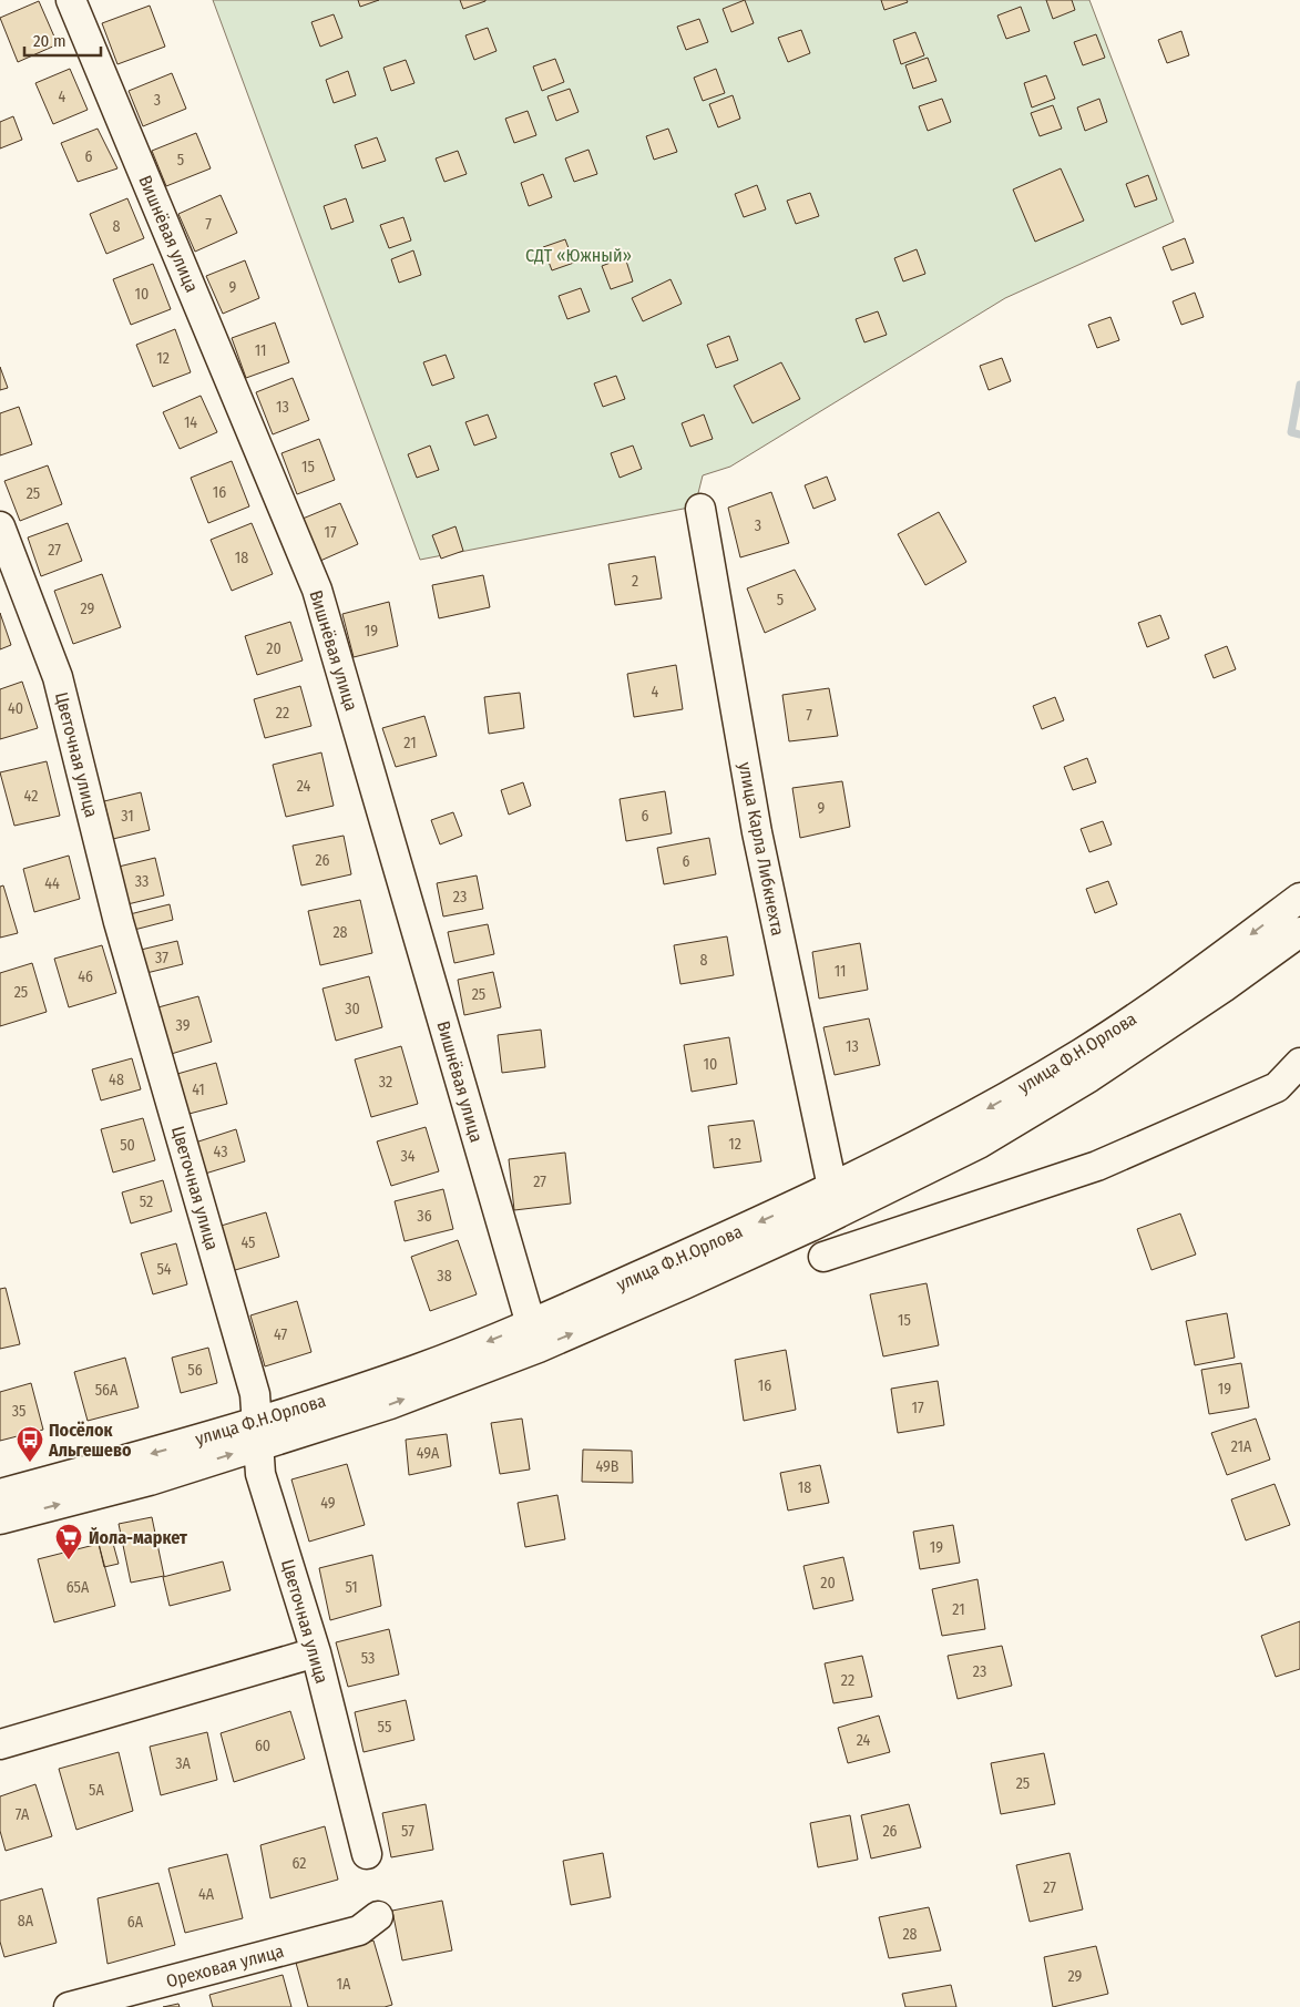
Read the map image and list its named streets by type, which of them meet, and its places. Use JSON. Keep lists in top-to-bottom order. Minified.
{"streets":{"street":["Вишнёвая улица","Цветочная улица","улица Карла Либкнехта","улица Ф.Н.Орлова","Ореховая улица"]},"crossings":[["Вишнёвая улица","улица Ф.Н.Орлова"],["Цветочная улица","улица Ф.Н.Орлова"],["улица Карла Либкнехта","улица Ф.Н.Орлова"]],"parks":["СДТ «Южный»"],"places":{"bus stop":["Посёлок Альгешево"],"supermarket":["Йола-маркет"]},"house_numbers":["4","3","6","5","7","8","9","10","11","12","13","14","15","16","25","3","17","27","18","2","5","29","19","20","4","40","22","7","21","24","42","9","31","6","26","6","33","44","23","28","37","8","11","46","25","25","30","39","13","10","48","32","41","12","50","43","34","27","52","36","45","54","38","15","47","56","16","19","56А","17","35","21А","49А","49В","18","49","19","20","65А","51","21","53","23","22","55","24","60","3А","25","5А","7А","57","26","62","27","4А","8А","6А","28","29","1А"],"scale_bar":"20 m"}
